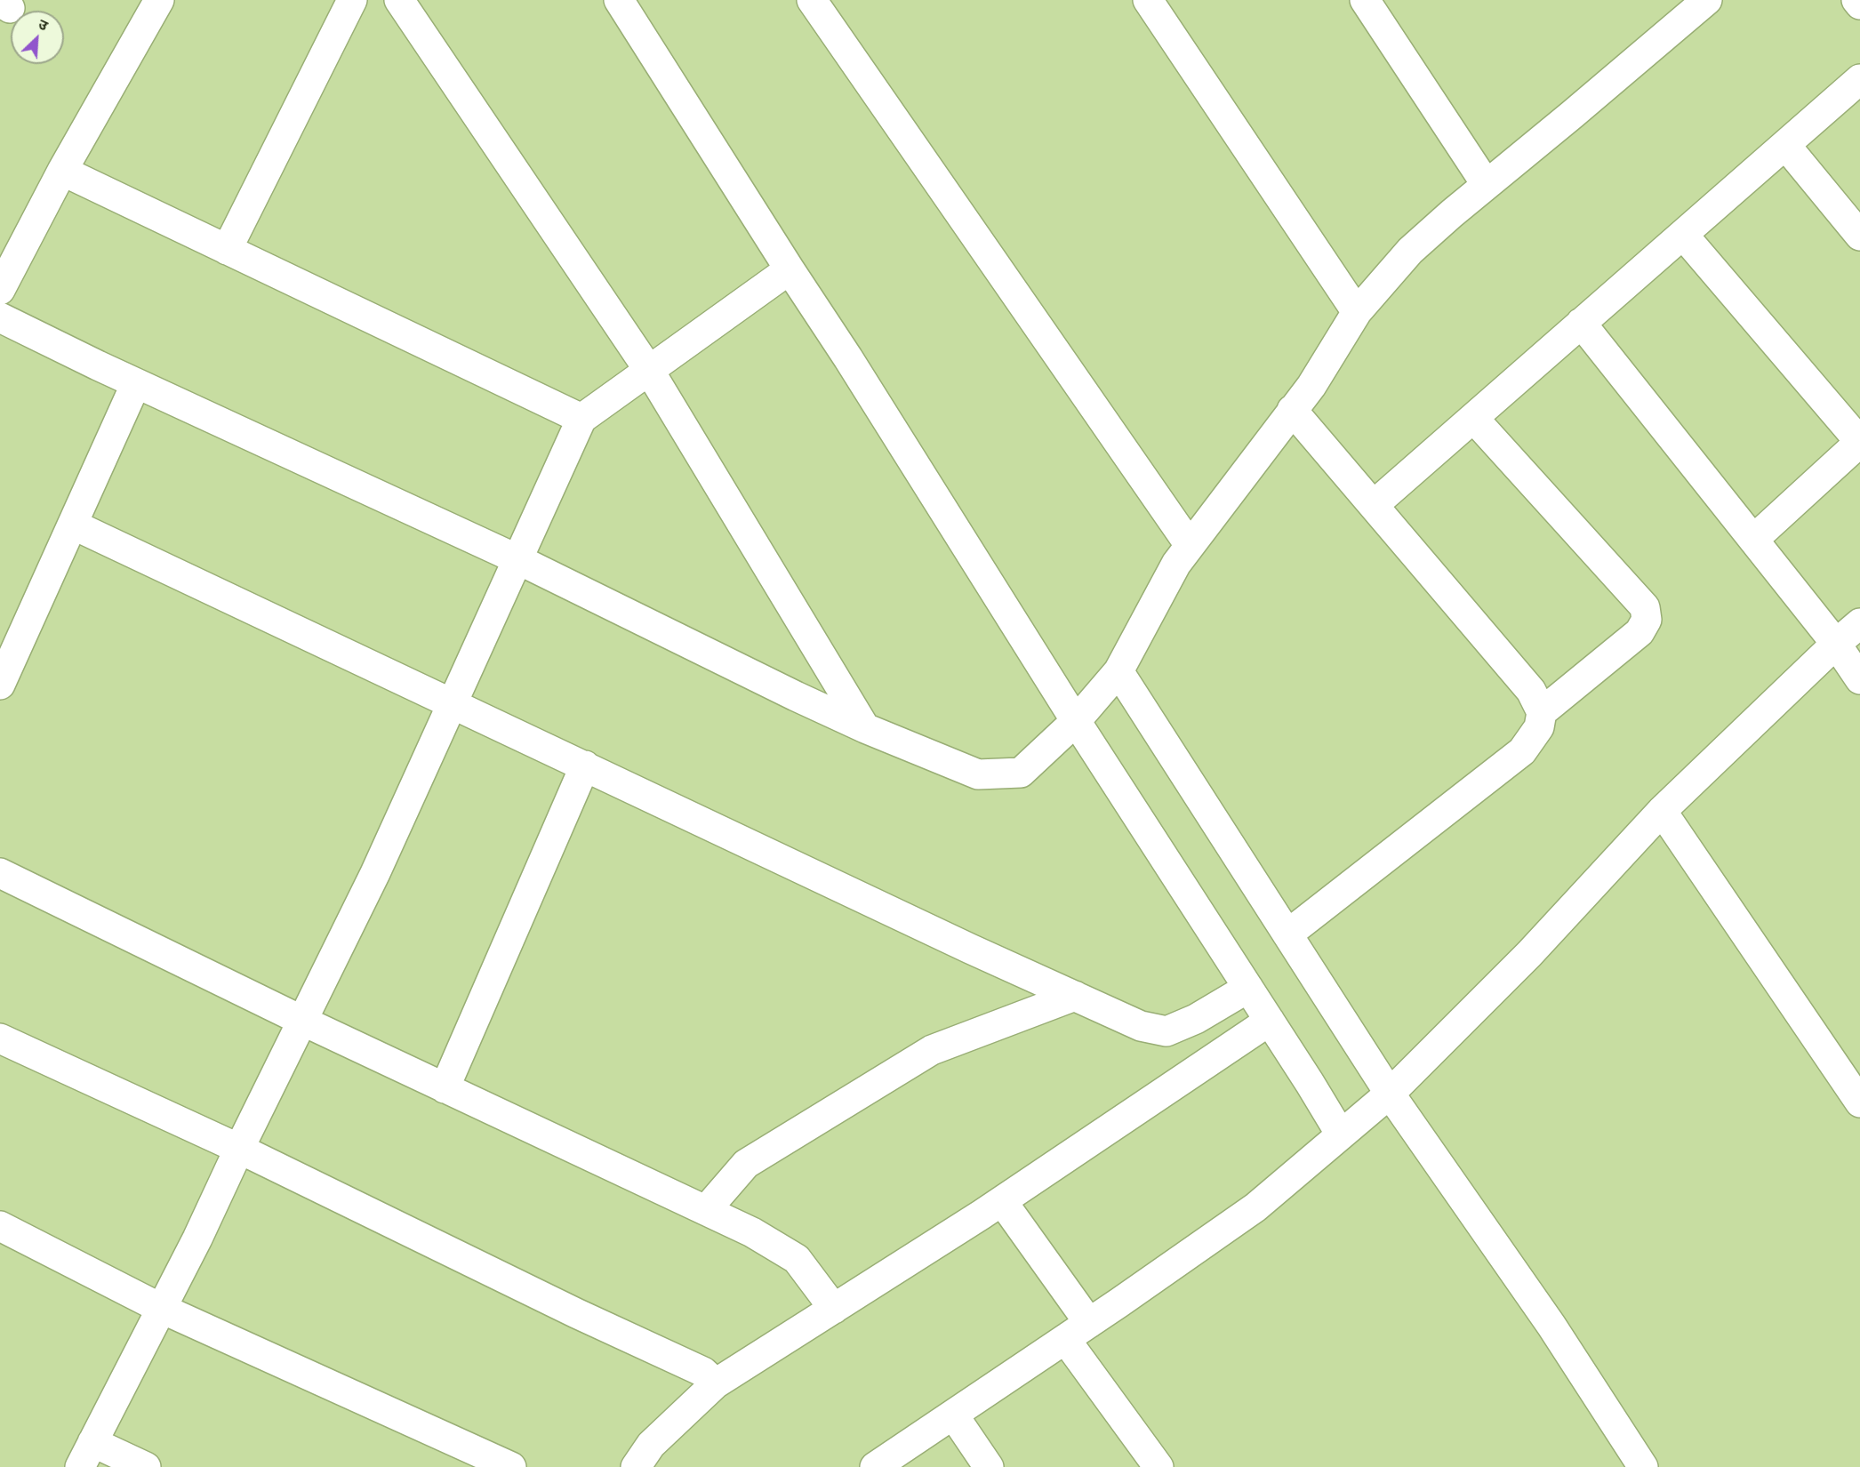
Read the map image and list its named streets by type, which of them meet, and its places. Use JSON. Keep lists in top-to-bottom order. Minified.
{"north":"top right"}
